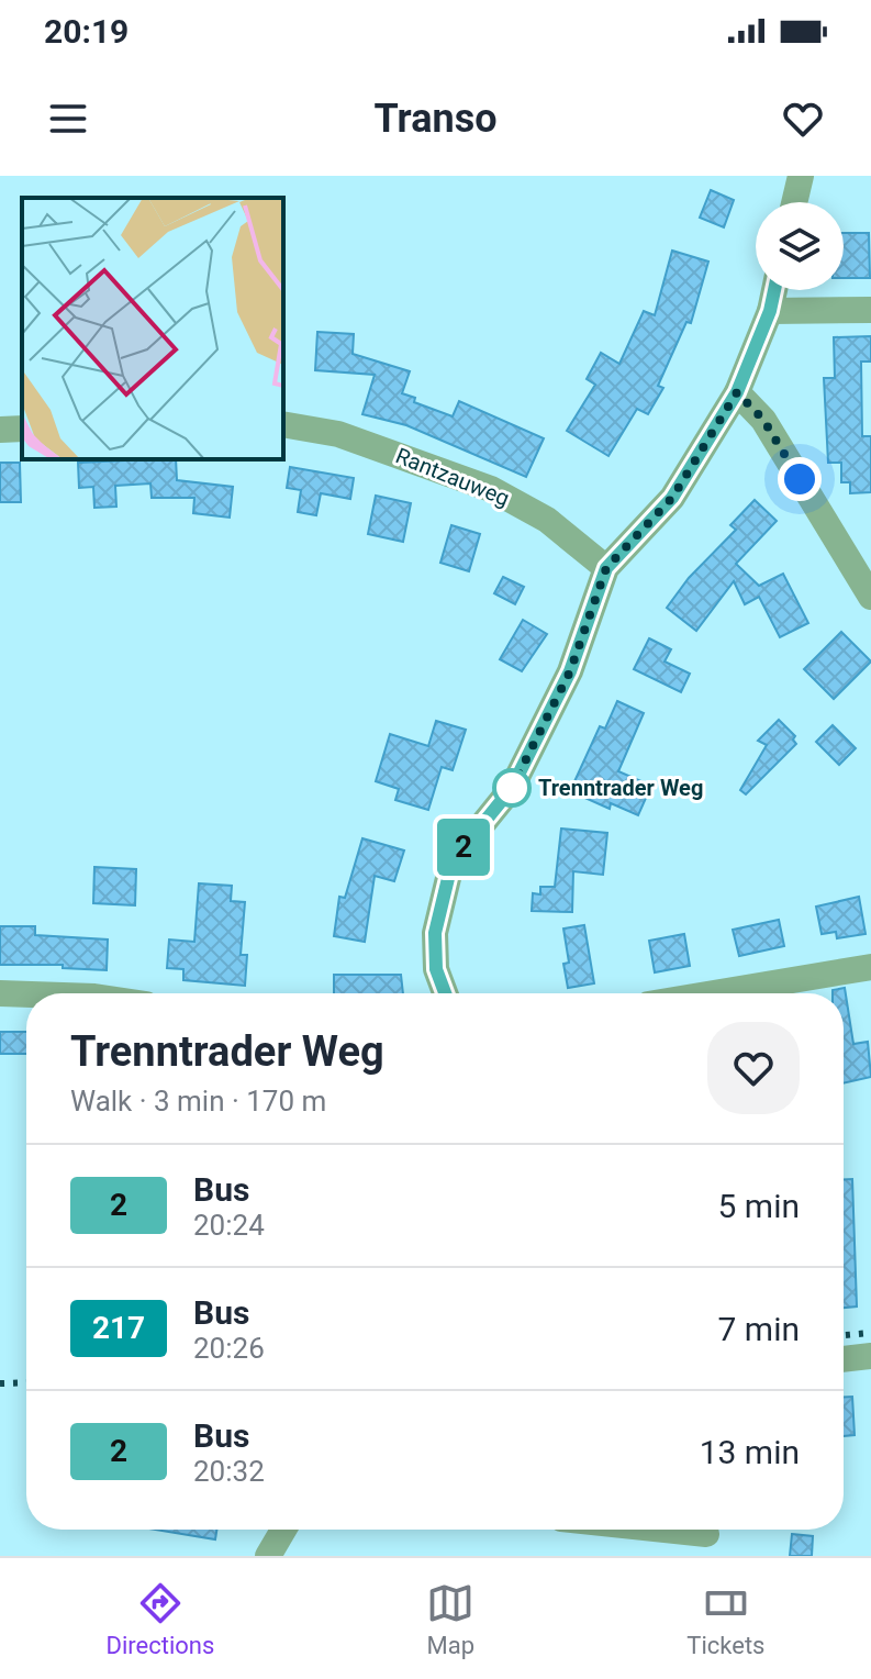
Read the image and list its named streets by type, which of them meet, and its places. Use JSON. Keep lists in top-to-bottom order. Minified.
{"streets":{"street":["Rantzauweg"]},"places":["Trenntrader Weg"],"lines":["bus line 2"],"page":{"status":"20:19","header":"Transo","on_map":"2","heading":["Trenntrader Weg","Walk · 3 min · 170 m"],"list":[{"mark":"2","name":"Bus","note":"20:24","value":"5 min"},{"mark":"217","name":"Bus","note":"20:26","value":"7 min"},{"mark":"2","name":"Bus","note":"20:32","value":"13 min"}],"tabs":["Directions","Map","Tickets"]}}
